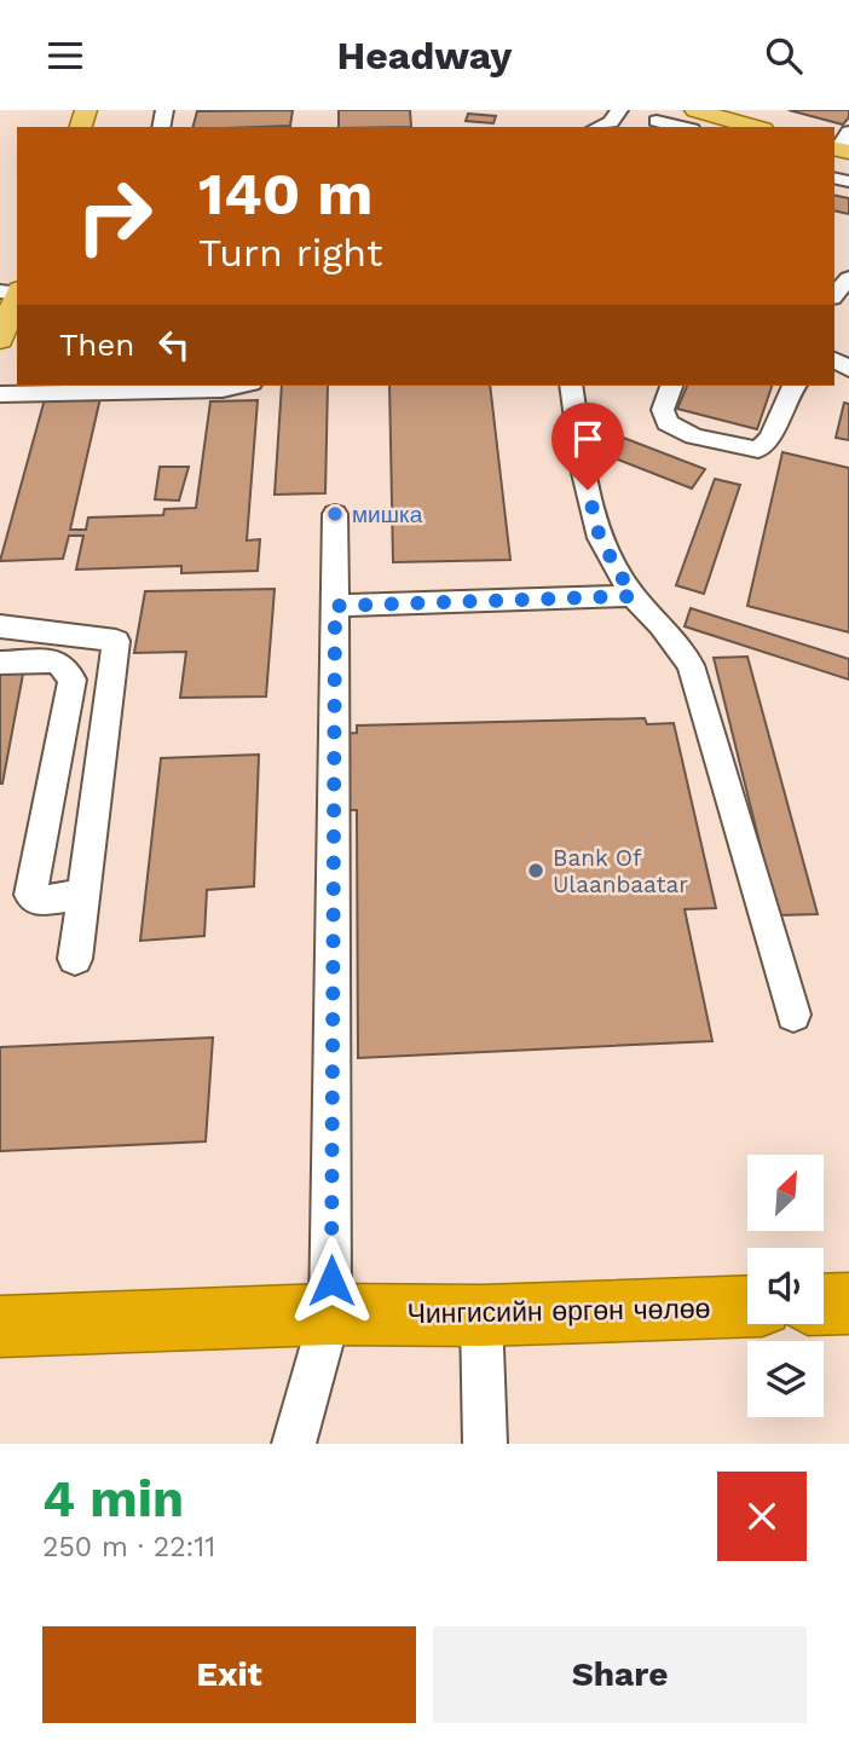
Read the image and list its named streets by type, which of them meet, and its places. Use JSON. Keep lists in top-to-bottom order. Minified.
{"streets":{"highway":["Чингисийн өргөн чөлөө"]},"places":["мишка","Bank Of Ulaanbaatar"],"north":"top right","page":{"header":"Headway","turn":["140 m","Turn right"],"then":"Then","heading":["4 min","250 m · 22:11"],"buttons":["Exit","Share"]}}
